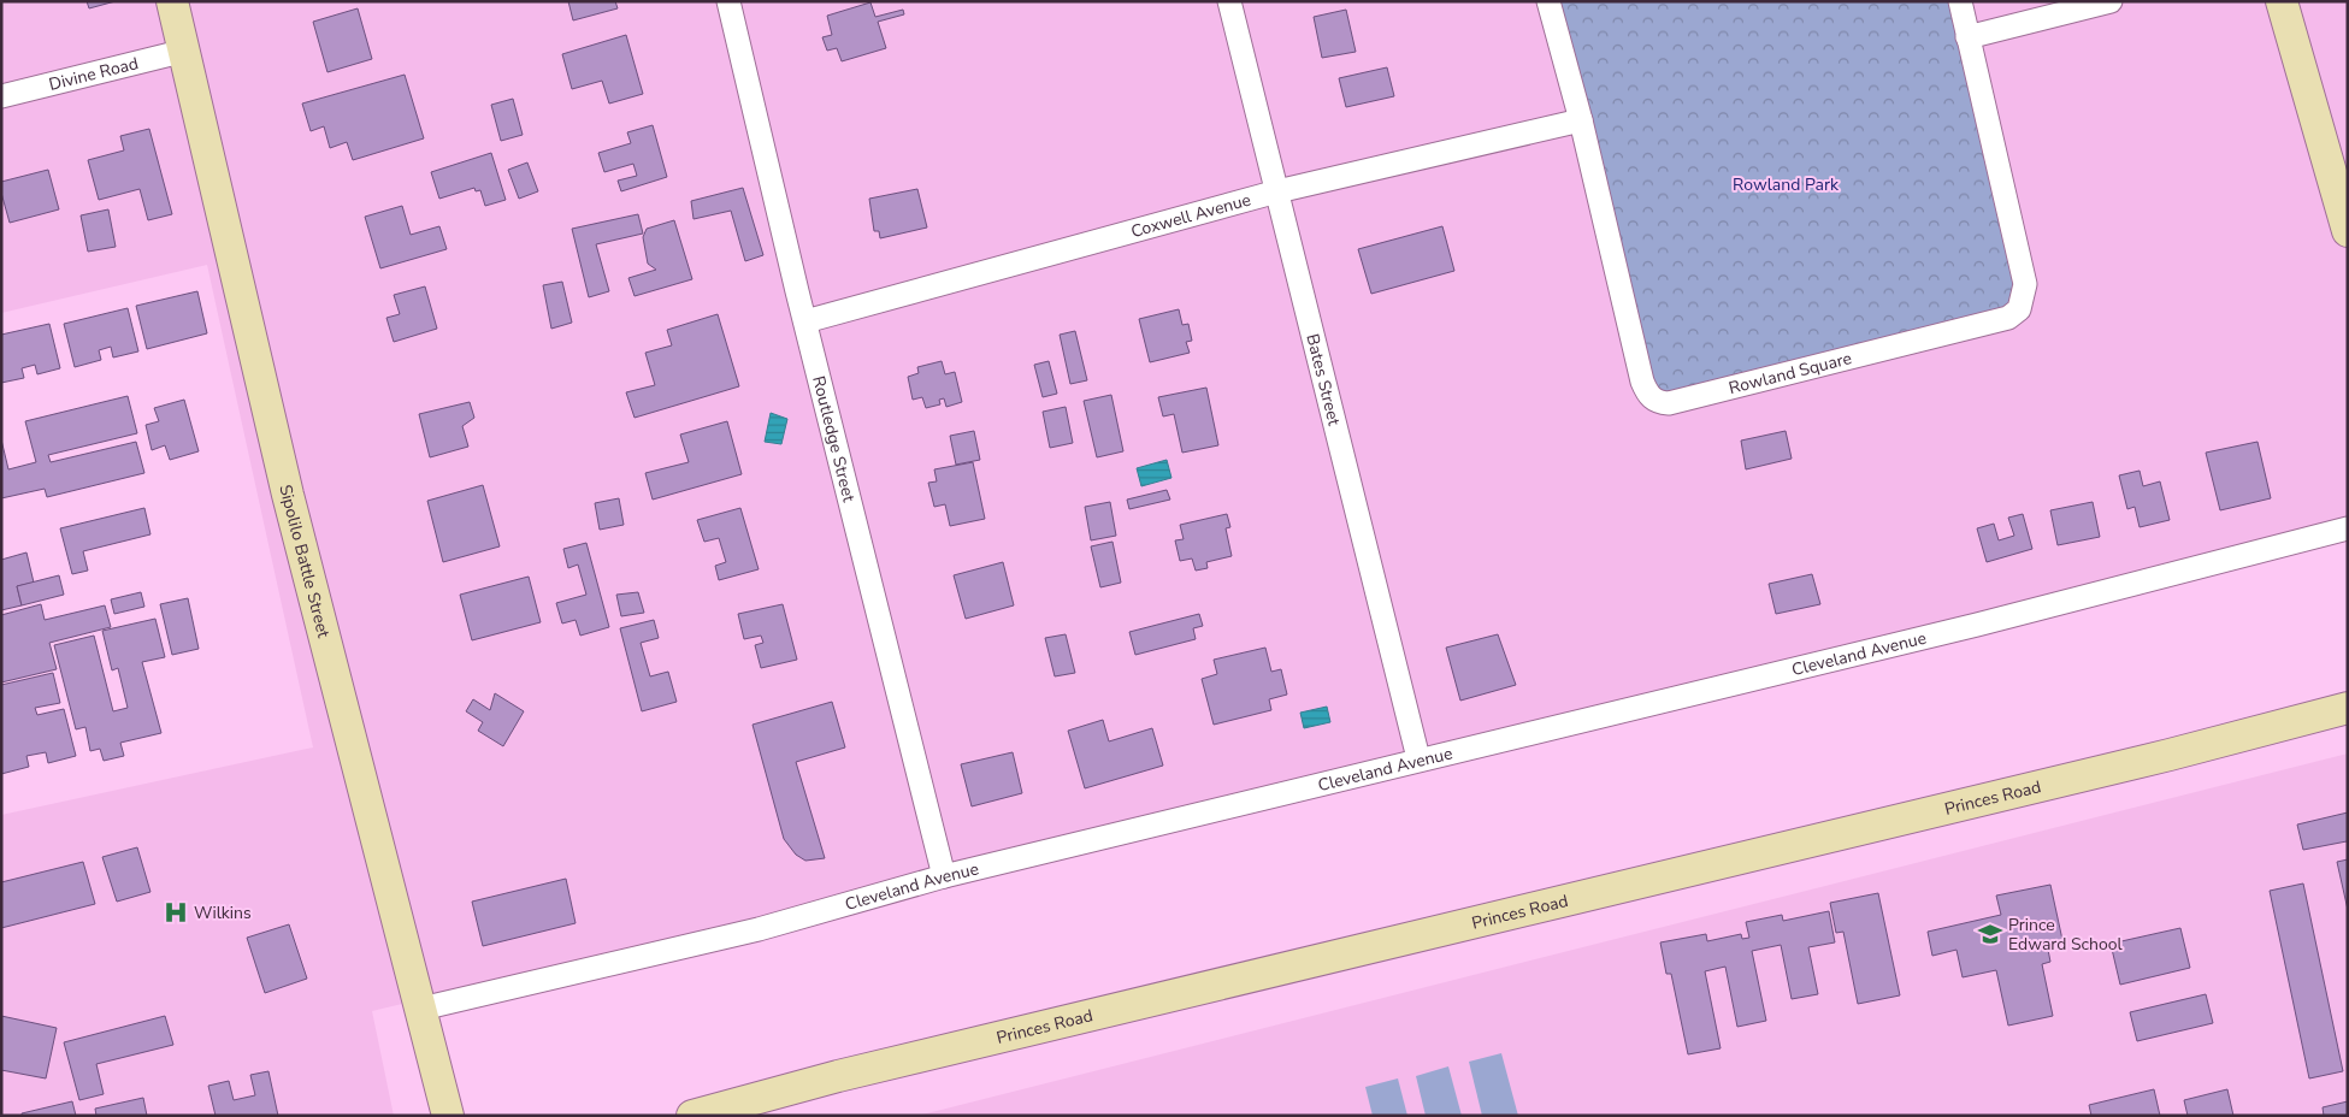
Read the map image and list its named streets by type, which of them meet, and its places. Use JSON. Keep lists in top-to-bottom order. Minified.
{"streets":{"main road":["Sipolilo Battle Street","Princes Road"],"street":["Divine Road","Coxwell Avenue","Rowland Square","Bates Street","Routledge Street","Cleveland Avenue"]},"crossings":[["Divine Road","Sipolilo Battle Street"],["Coxwell Avenue","Rowland Square"],["Coxwell Avenue","Bates Street"],["Coxwell Avenue","Routledge Street"],["Bates Street","Cleveland Avenue"],["Routledge Street","Cleveland Avenue"],["Sipolilo Battle Street","Cleveland Avenue"]],"parks":["Rowland Park"],"places":{"hospital":["Wilkins"],"school or university":["Prince Edward School"]}}
